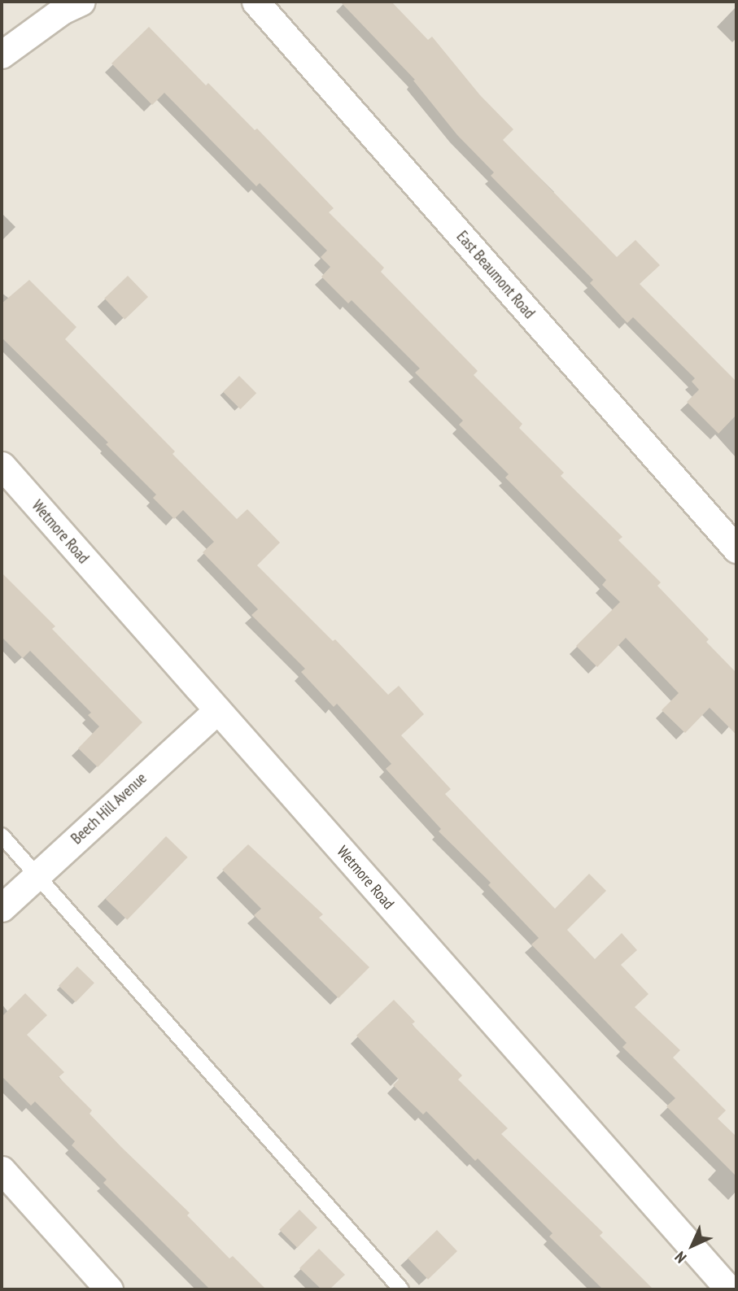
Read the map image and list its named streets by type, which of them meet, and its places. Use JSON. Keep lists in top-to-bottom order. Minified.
{"streets":{"street":["East Beaumont Road","Wetmore Road","Beech Hill Avenue"]},"crossings":[["Wetmore Road","Beech Hill Avenue"]],"north":"bottom left"}
